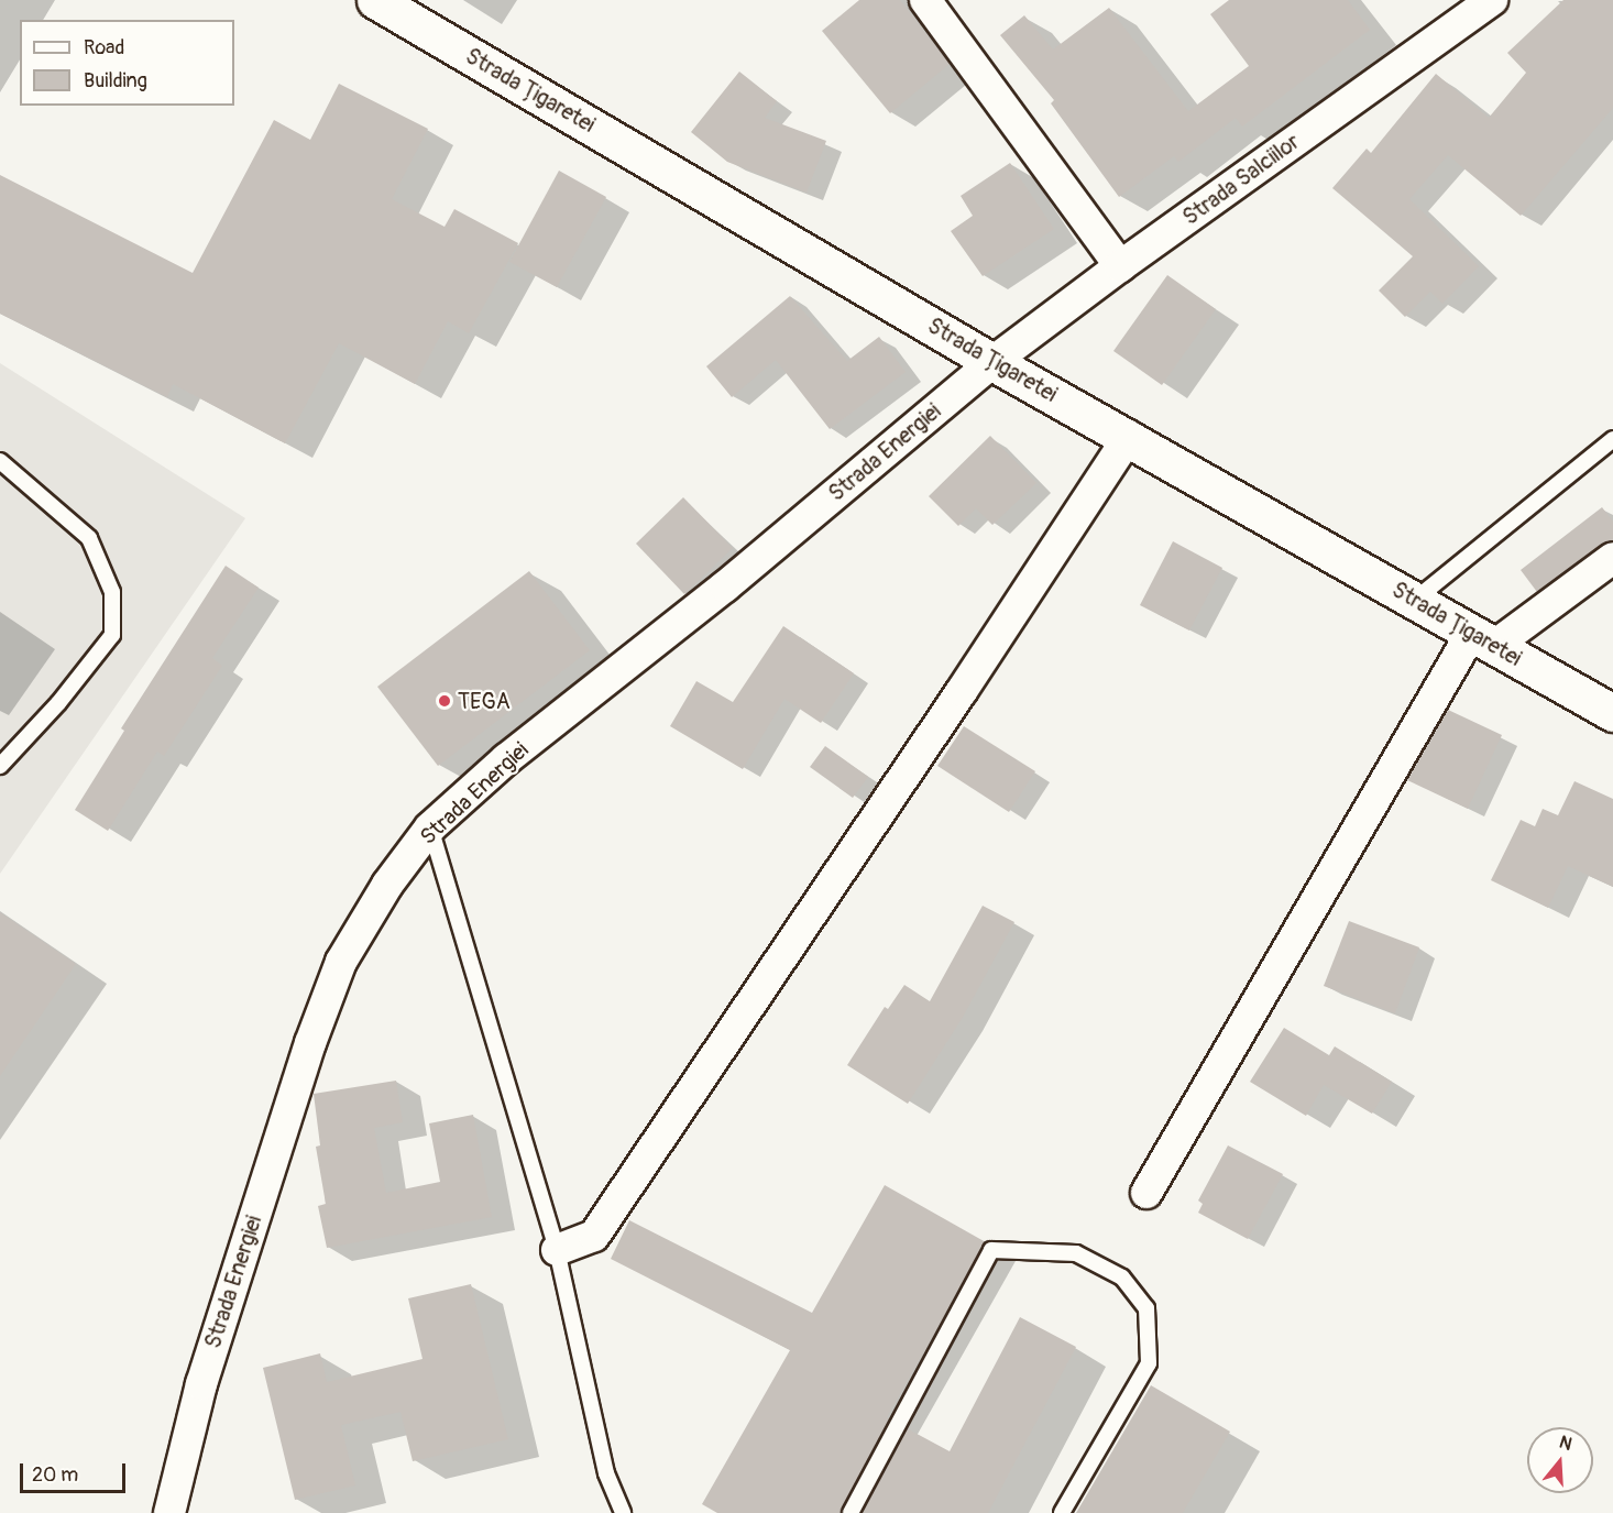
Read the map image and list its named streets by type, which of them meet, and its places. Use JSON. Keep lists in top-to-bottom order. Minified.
{"streets":{"main road":["Strada Țigaretei"],"street":["Strada Salciilor","Strada Energiei"]},"crossings":[["Strada Țigaretei","Strada Salciilor"],["Strada Țigaretei","Strada Energiei"],["Strada Salciilor","Strada Energiei"]],"places":["TEGA"],"legend":["Road","Building"],"scale_bar":"20 m","north":"top"}
